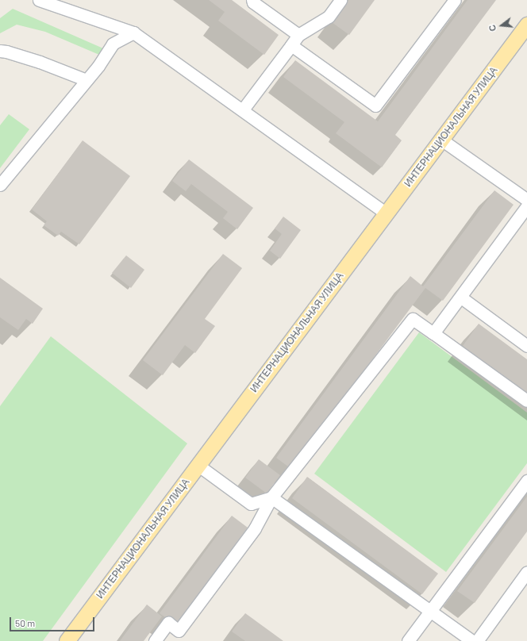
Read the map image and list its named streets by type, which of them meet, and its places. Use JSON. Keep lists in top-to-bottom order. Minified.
{"streets":{"main road":["ИНТЕРНАЦИОНАЛЬНАЯ УЛИЦА"]},"scale_bar":"50 m","north":"left"}
